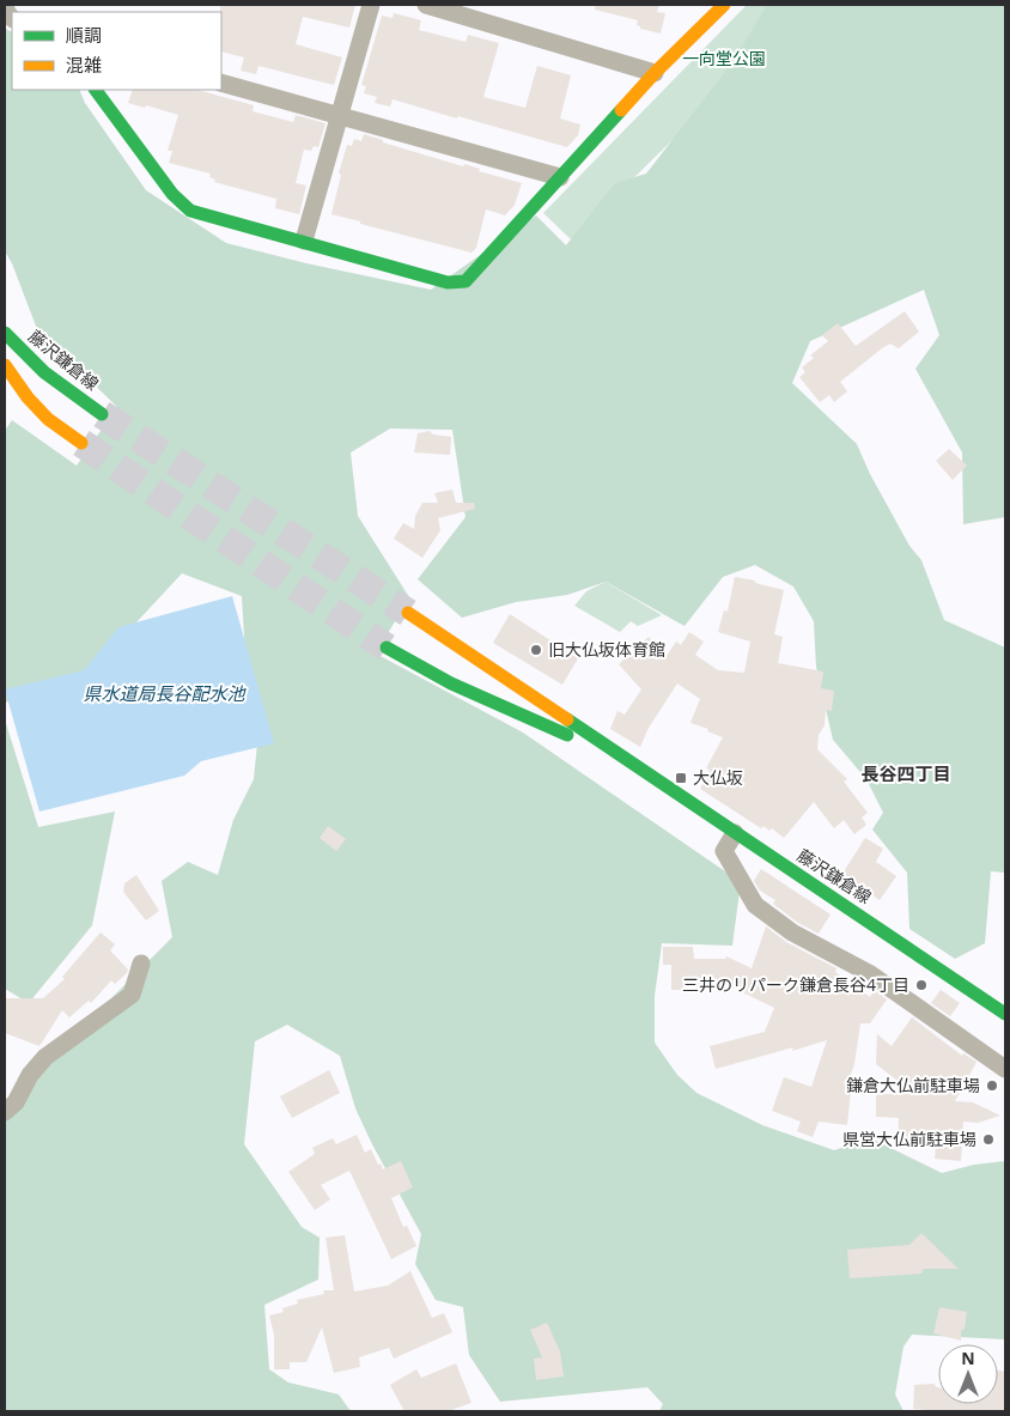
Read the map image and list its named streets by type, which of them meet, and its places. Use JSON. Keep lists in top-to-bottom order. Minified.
{"streets":{"main road":["藤沢鎌倉線"]},"districts":["長谷四丁目"],"water":["県水道局長谷配水池"],"parks":["一向堂公園"],"places":{"other":["旧大仏坂体育館","三井のリパーク鎌倉長谷4丁目","鎌倉大仏前駐車場","県営大仏前駐車場"],"transit":["大仏坂"]},"legend":["順調","混雑"],"north":"top"}
